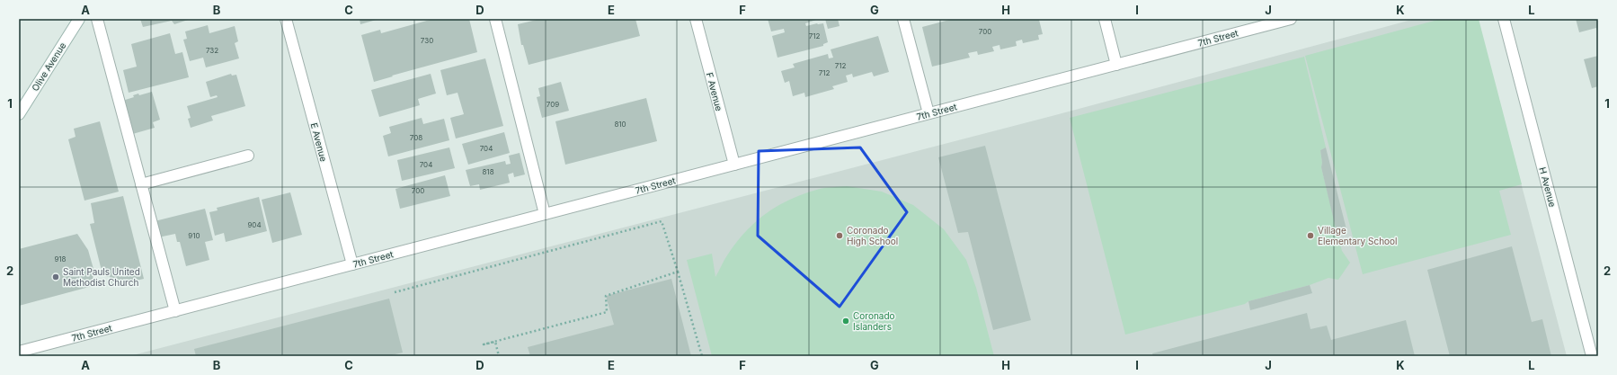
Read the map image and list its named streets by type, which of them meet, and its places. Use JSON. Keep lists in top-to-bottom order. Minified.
{"streets":{"street":["7th Street","Olive Avenue","F Avenue","E Avenue","H Avenue"]},"crossings":[["7th Street","F Avenue"],["7th Street","E Avenue"]],"places":["Coronado High School","Village Elementary School","Saint Pauls United Methodist Church","Coronado Islanders"],"house_numbers":["700","712","730","732","712","712","709","810","708","704","704","818","700","904","910","918"],"grid":{"columns":["A","B","C","D","E","F","G","H","I","J","K","L"],"rows":["1","2"]}}
